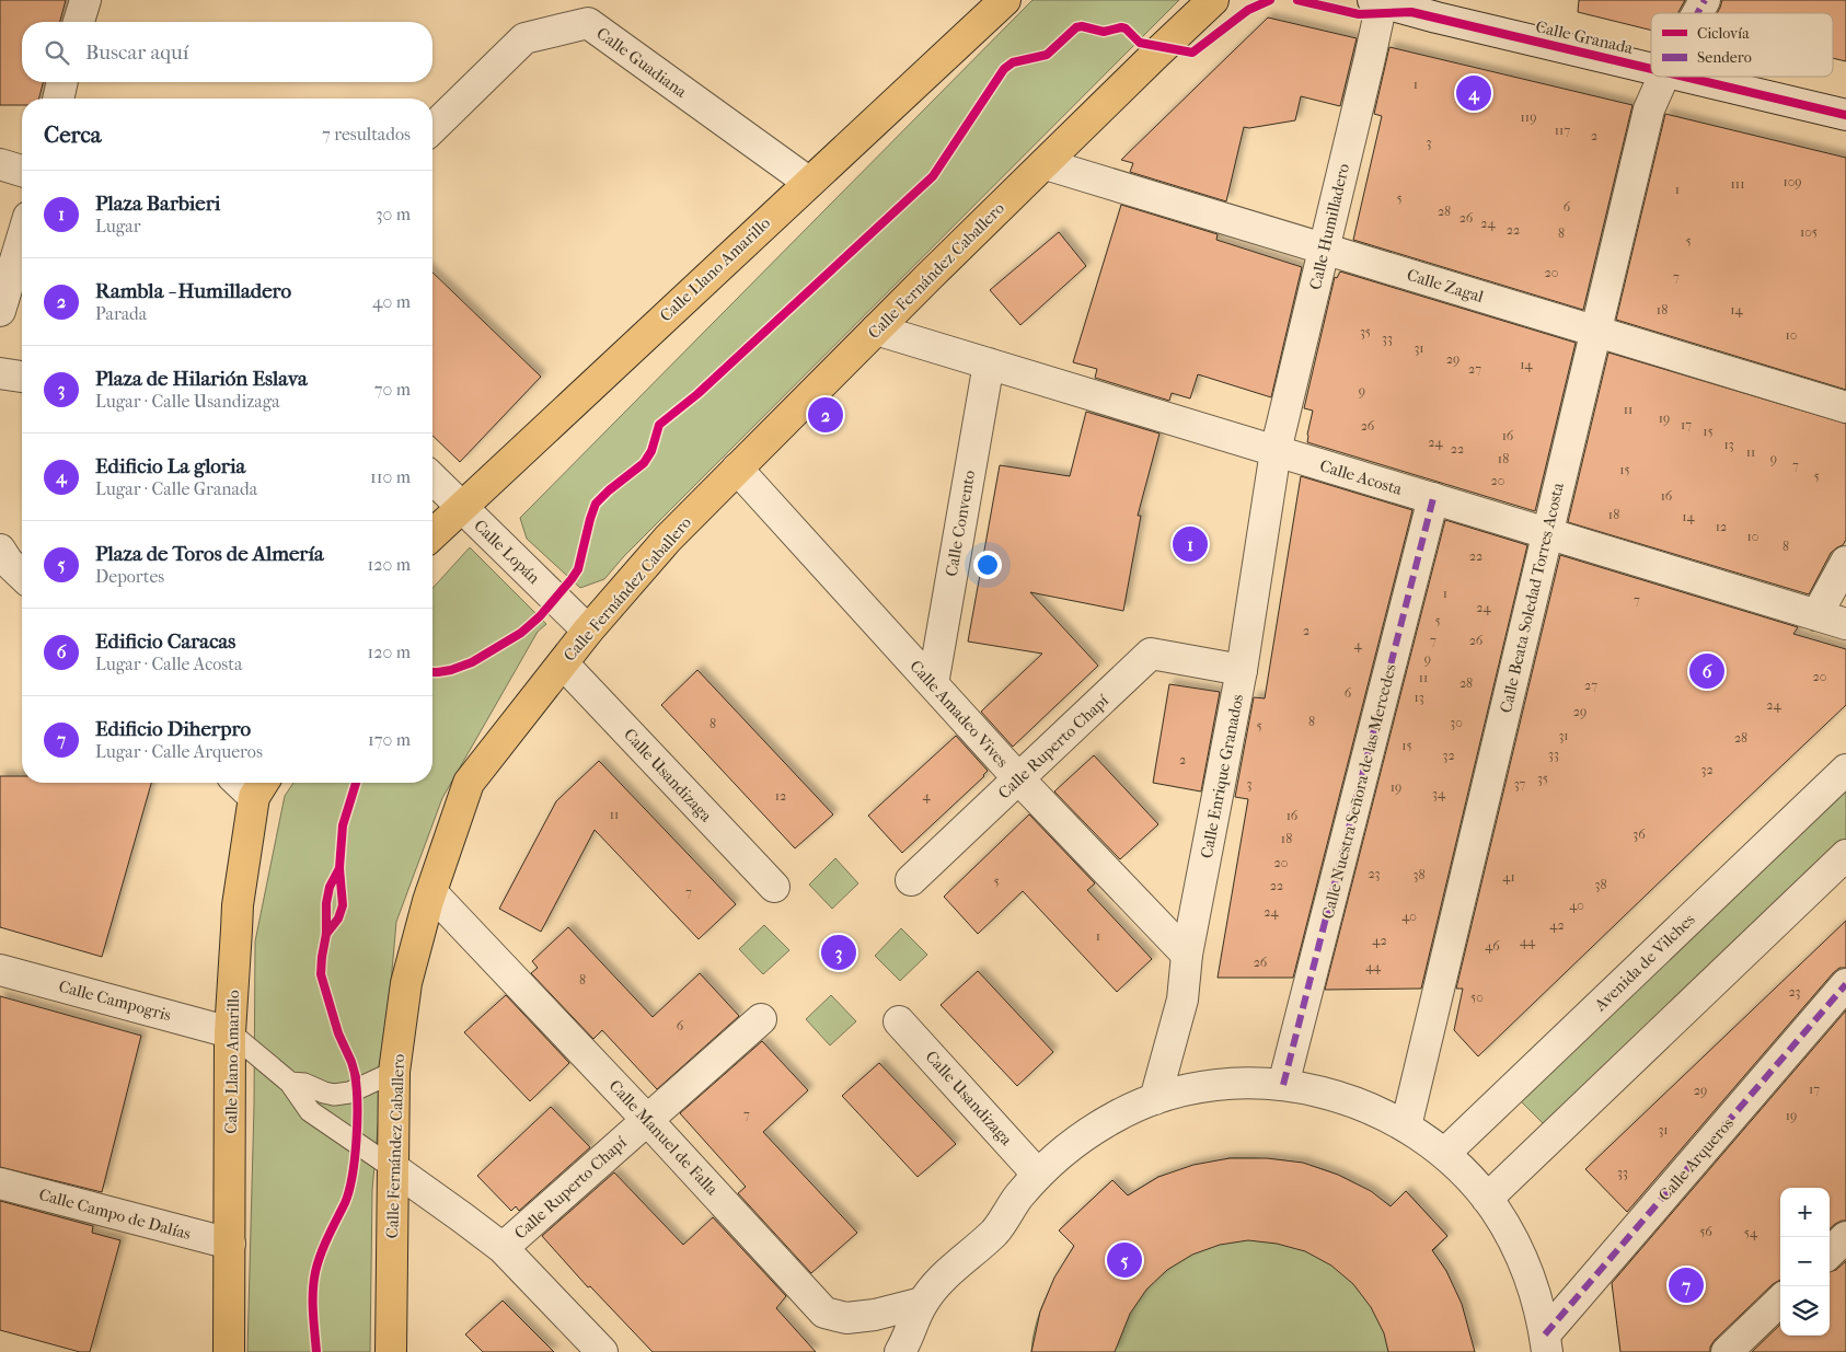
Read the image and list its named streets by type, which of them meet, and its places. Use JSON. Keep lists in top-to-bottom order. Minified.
{"streets":{"main road":["Calle Llano Amarillo","Calle Fernández Caballero"],"street":["Calle Granada","Calle Guadiana","Calle Humilladero","Calle Zagal","Calle Acosta","Calle Convento","Calle Lopán","Calle Beata Soledad Torres Acosta","Calle Amadeo Vives","Calle Ruperto Chapí","Calle Usandizaga","Calle Enrique Granados","Calle Nuestra Señora de las Mercedes","Avenida de Vilches","Calle Campogris","Calle Manuel de Falla","Calle Arqueros","Calle Campo de Dalías"]},"crossings":[["Calle Granada","Calle Humilladero"],["Calle Guadiana","Calle Llano Amarillo"],["Calle Humilladero","Calle Zagal"],["Calle Humilladero","Calle Acosta"],["Calle Humilladero","Calle Enrique Granados"],["Calle Llano Amarillo","Calle Lopán"],["Calle Llano Amarillo","Calle Campogris"],["Calle Llano Amarillo","Calle Campo de Dalías"],["Calle Fernández Caballero","Calle Zagal"],["Calle Fernández Caballero","Calle Acosta"],["Calle Fernández Caballero","Calle Lopán"],["Calle Fernández Caballero","Calle Amadeo Vives"],["Calle Fernández Caballero","Calle Usandizaga"],["Calle Fernández Caballero","Calle Manuel de Falla"],["Calle Zagal","Calle Beata Soledad Torres Acosta"],["Calle Acosta","Calle Convento"],["Calle Acosta","Calle Beata Soledad Torres Acosta"],["Calle Acosta","Calle Enrique Granados"],["Calle Acosta","Calle Nuestra Señora de las Mercedes"],["Calle Convento","Calle Amadeo Vives"],["Calle Amadeo Vives","Calle Ruperto Chapí"],["Calle Amadeo Vives","Calle Enrique Granados"],["Calle Ruperto Chapí","Calle Enrique Granados"],["Calle Ruperto Chapí","Calle Manuel de Falla"]],"house_numbers":["1","119","117","2","3","109","111","1","5","6","28","26","24","22","105","8","5","20","7","18","14","35","10","33","31","29","14","27","9","11","19","17","26","15","16","24","13","22","11","18","9","7","15","5","20","16","18","14","12","10","8","22","1","7","24","5","2","7","26","4","9","20","11","28","27","6","13","24","29","8","30","8","5","31","28","15","33","32","2","32","35","3","37","19","34","12","4","11","16","36","18","20","23","38","41","5","38","22","7","40","24","40","42","1","42","44","46","26","44","8","23","50","6","17","29","7","19","31","33","56","54"],"legend":["Ciclovía","Sendero"],"page":{"search":"Buscar aquí","pins":["4","2","1","6","3","5","7"],"heading":["Cerca","7 resultados"],"list":[{"mark":"1","name":"Plaza Barbieri","note":"Lugar","value":"30 m"},{"mark":"2","name":"Rambla - Humilladero","note":"Parada","value":"40 m"},{"mark":"3","name":"Plaza de Hilarión Eslava","note":"Lugar · Calle Usandizaga","value":"70 m"},{"mark":"4","name":"Edificio La gloria","note":"Lugar · Calle Granada","value":"110 m"},{"mark":"5","name":"Plaza de Toros de Almería","note":"Deportes","value":"120 m"},{"mark":"6","name":"Edificio Caracas","note":"Lugar · Calle Acosta","value":"120 m"},{"mark":"7","name":"Edificio Diherpro","note":"Lugar · Calle Arqueros","value":"170 m"}],"map_buttons":["+","−"]}}
